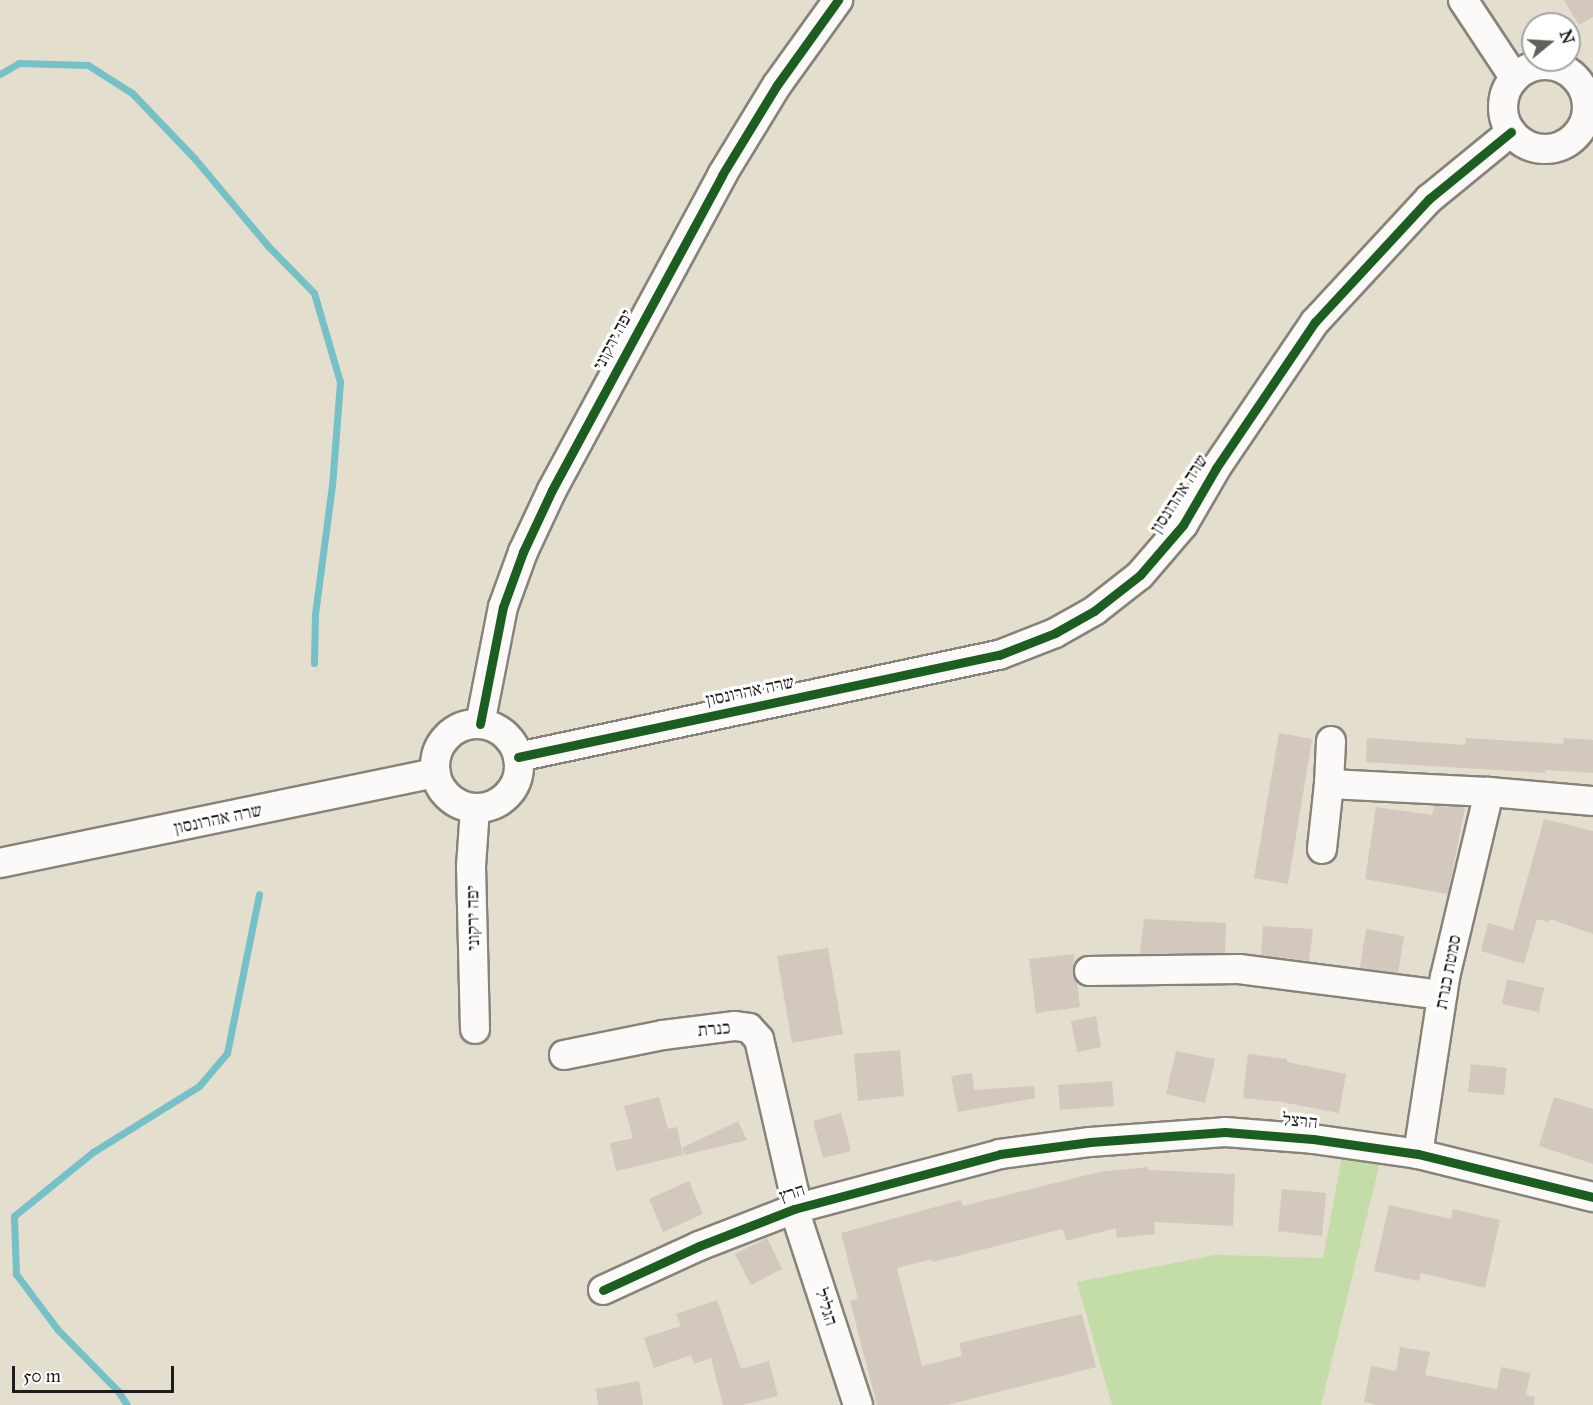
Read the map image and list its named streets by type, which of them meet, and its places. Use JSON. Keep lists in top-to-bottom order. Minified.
{"streets":{"street":["יפה ירקוני","שרה אהרונסון","סמטת כנרת","כנרת","הרצל","הרץ","הגליל"]},"crossings":[["יפה ירקוני","שרה אהרונסון"],["סמטת כנרת","הרצל"],["כנרת","הרץ"],["כנרת","הגליל"],["הרצל","הרץ"],["הרץ","הגליל"]],"scale_bar":"50 m","north":"right"}
